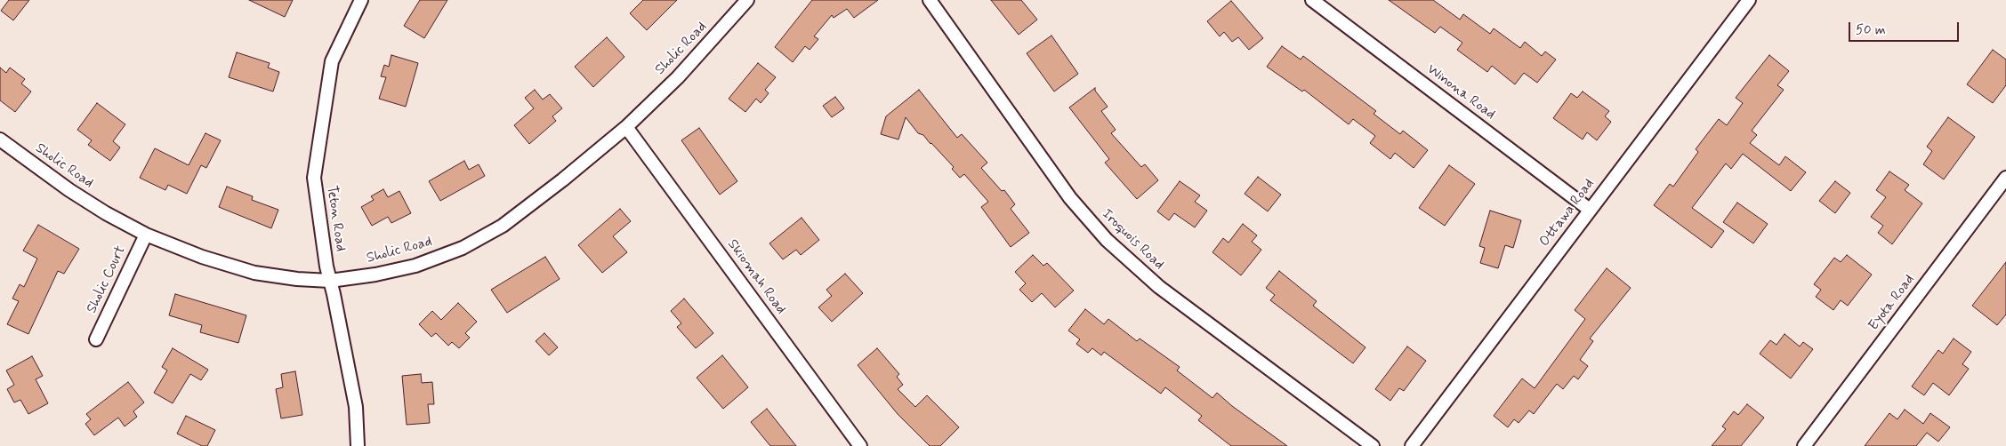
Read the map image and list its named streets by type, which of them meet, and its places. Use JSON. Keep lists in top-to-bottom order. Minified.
{"streets":{"street":["Sholic Road","Winona Road","Ottawa Road","Teton Road","Iroquois Road","Skiomah Road","Sholic Court","Eyota Road"]},"crossings":[["Sholic Road","Teton Road"],["Sholic Road","Skiomah Road"],["Sholic Road","Sholic Court"],["Winona Road","Ottawa Road"]],"scale_bar":"50 m"}
